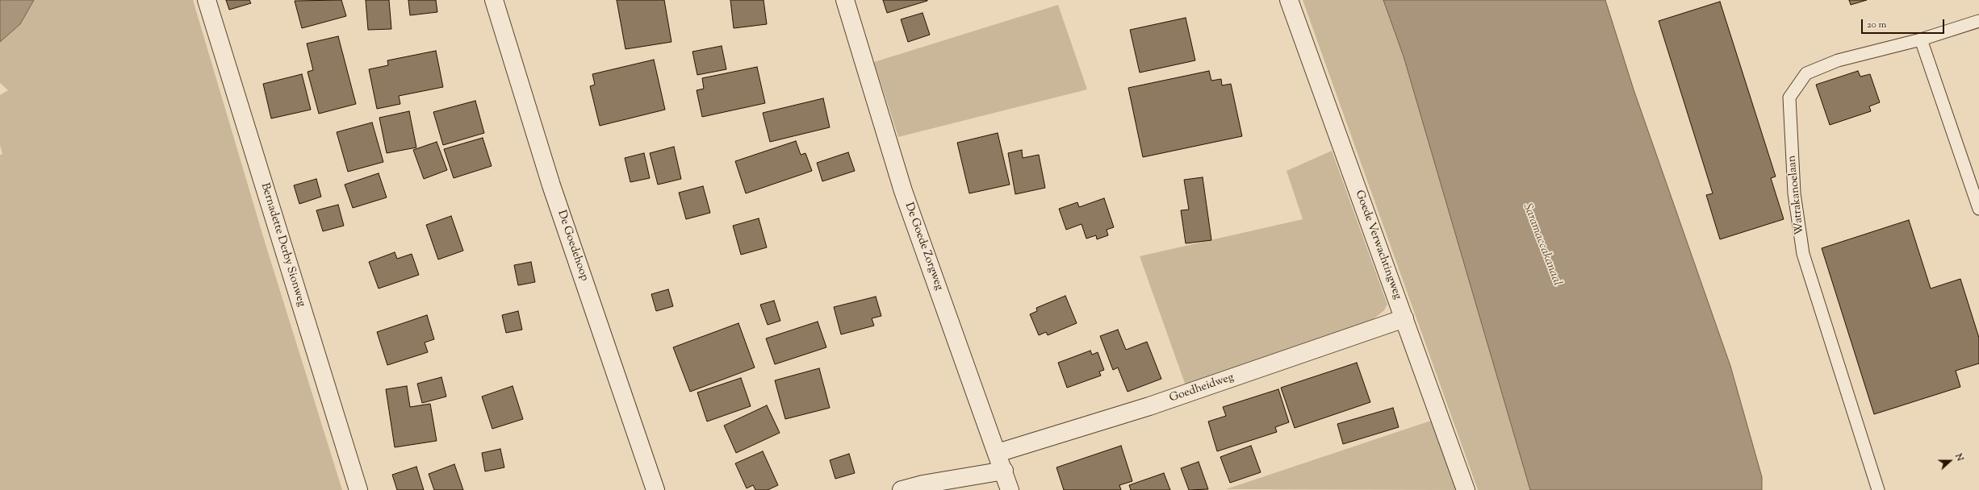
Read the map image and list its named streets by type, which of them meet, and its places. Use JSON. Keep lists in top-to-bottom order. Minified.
{"streets":{"street":["Bernadette Derby Sionweg","Goede Verwachtingweg","De Goedehoop","De Goede Zorgweg","Goedheidweg"],"lane":["Watrakanoelaan"]},"crossings":[["Goede Verwachtingweg","Goedheidweg"],["De Goede Zorgweg","Goedheidweg"]],"water":["Saramaccakanaal"],"scale_bar":"20 m","north":"right"}
